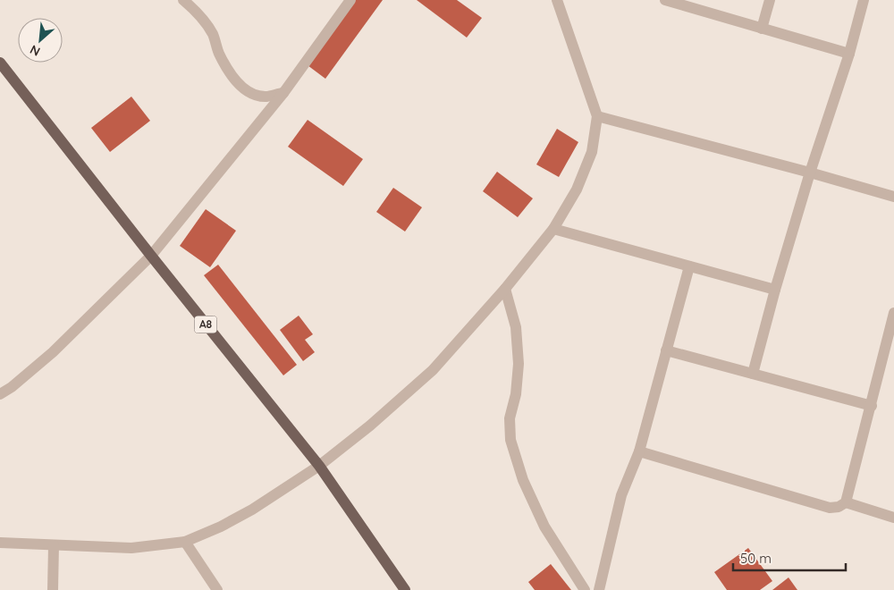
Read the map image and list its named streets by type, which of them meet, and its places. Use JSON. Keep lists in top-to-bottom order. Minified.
{"streets":{"main road":["A8"]},"scale_bar":"50 m","north":"bottom left"}
